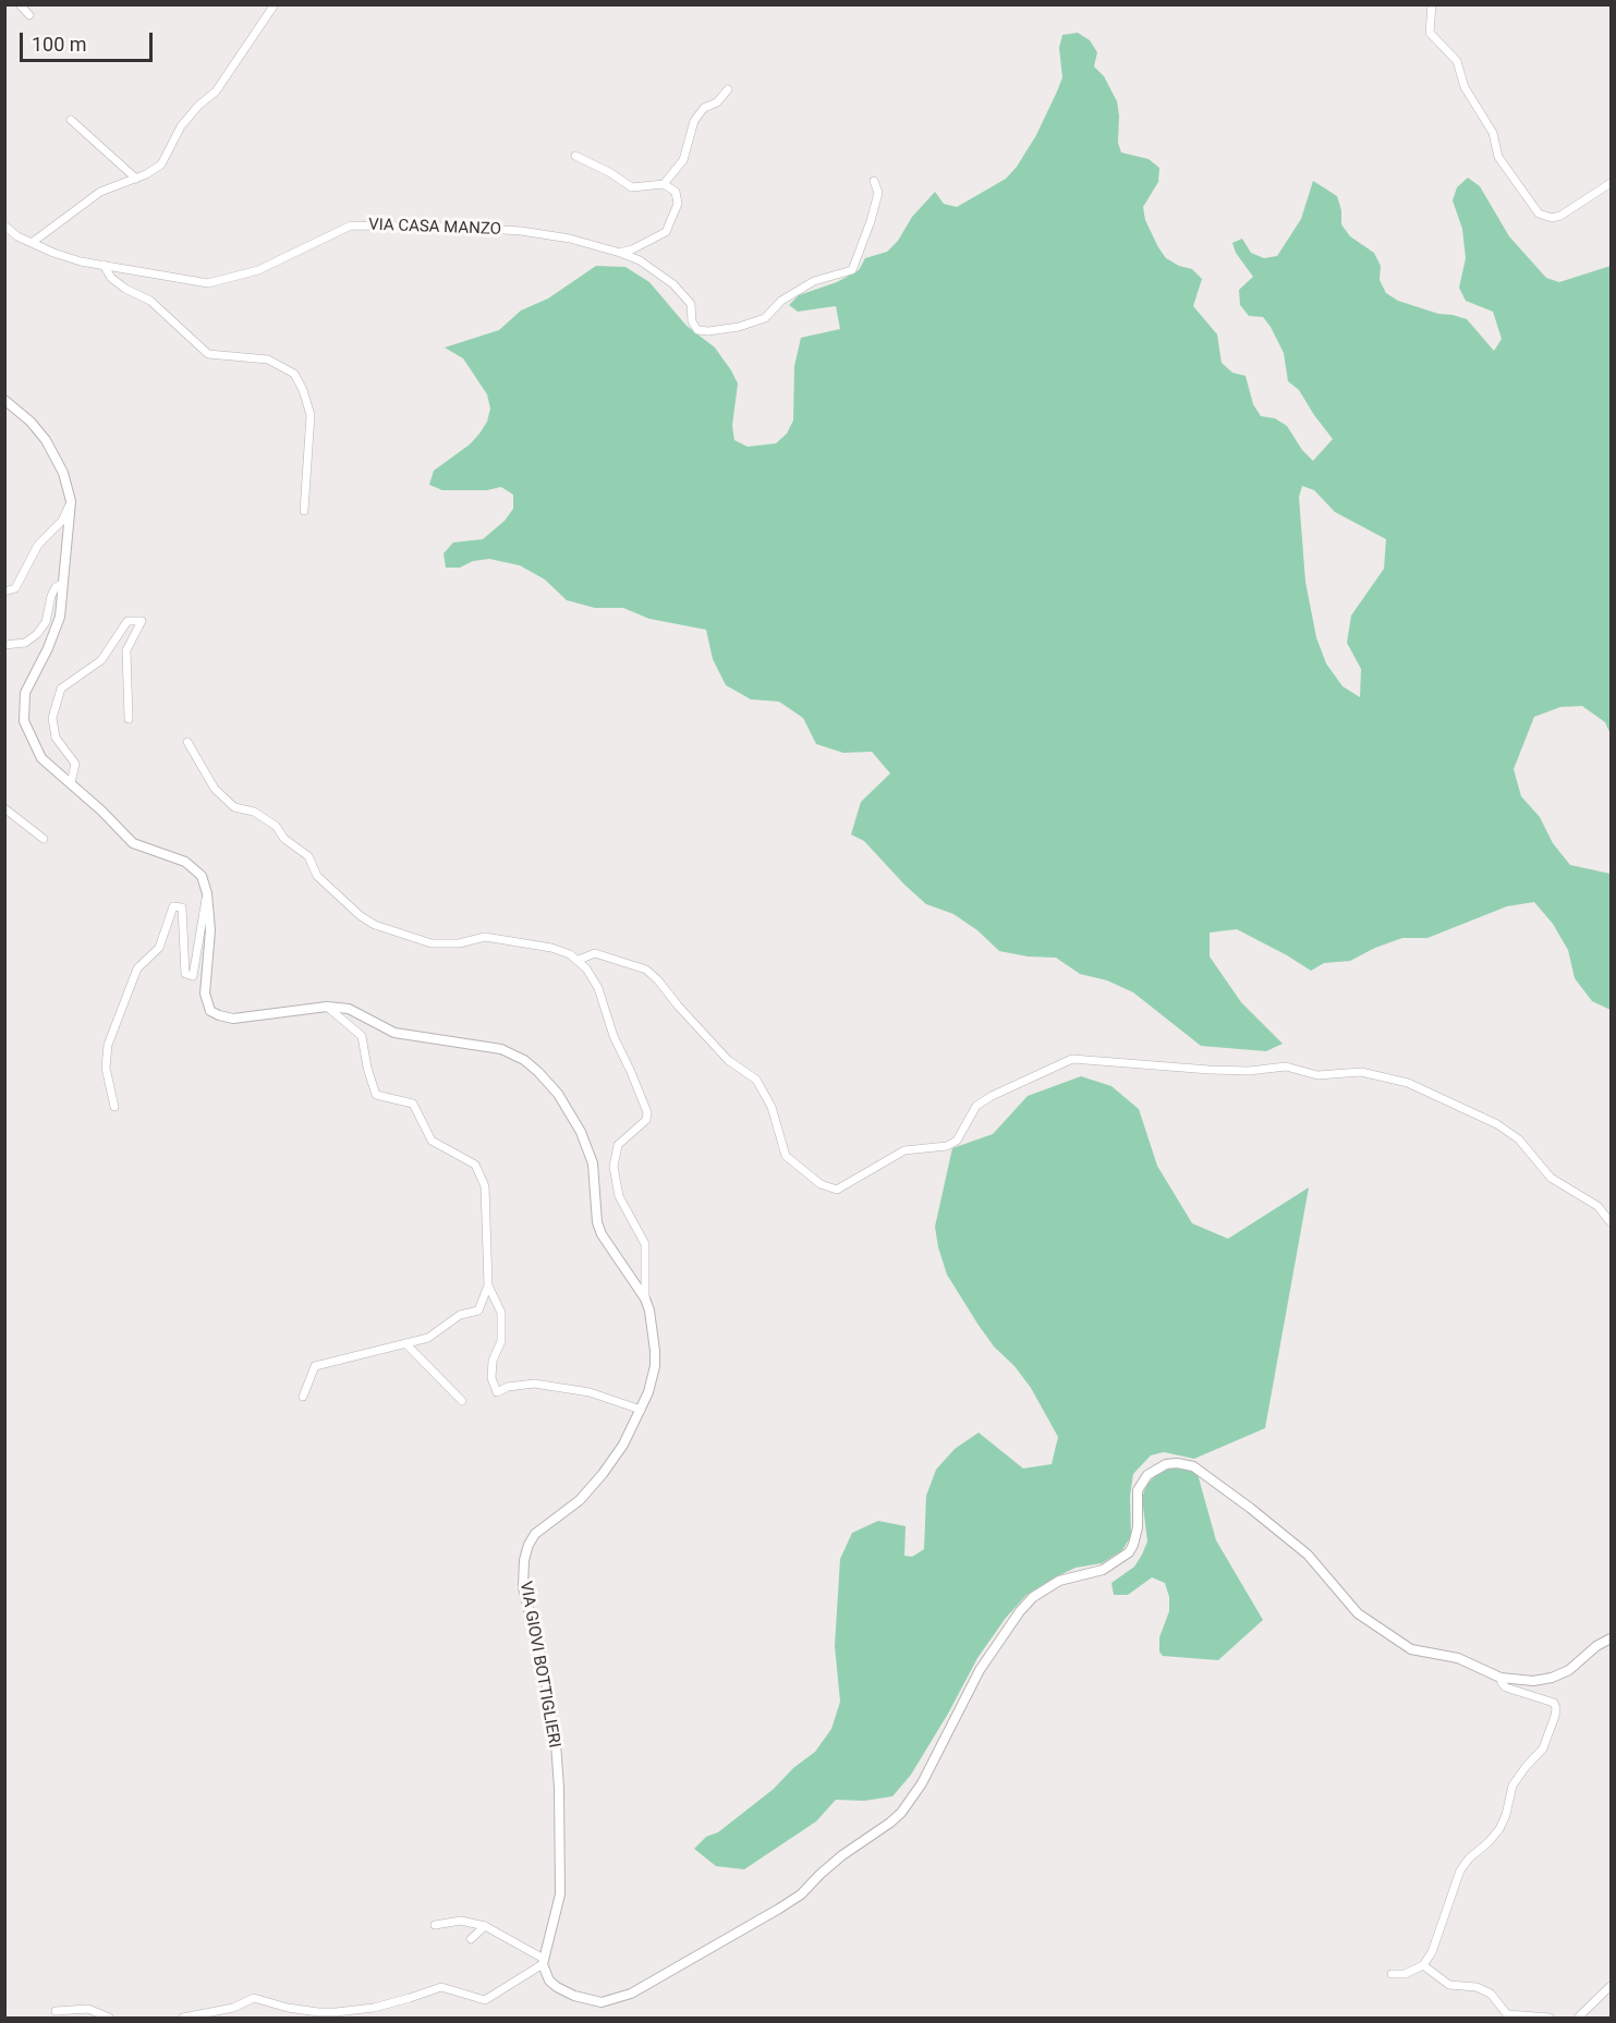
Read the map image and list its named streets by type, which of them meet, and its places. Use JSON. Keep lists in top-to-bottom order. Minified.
{"streets":{"street":["VIA CASA MANZO","VIA GIOVI BOTTIGLIERI"]},"scale_bar":"100 m"}
